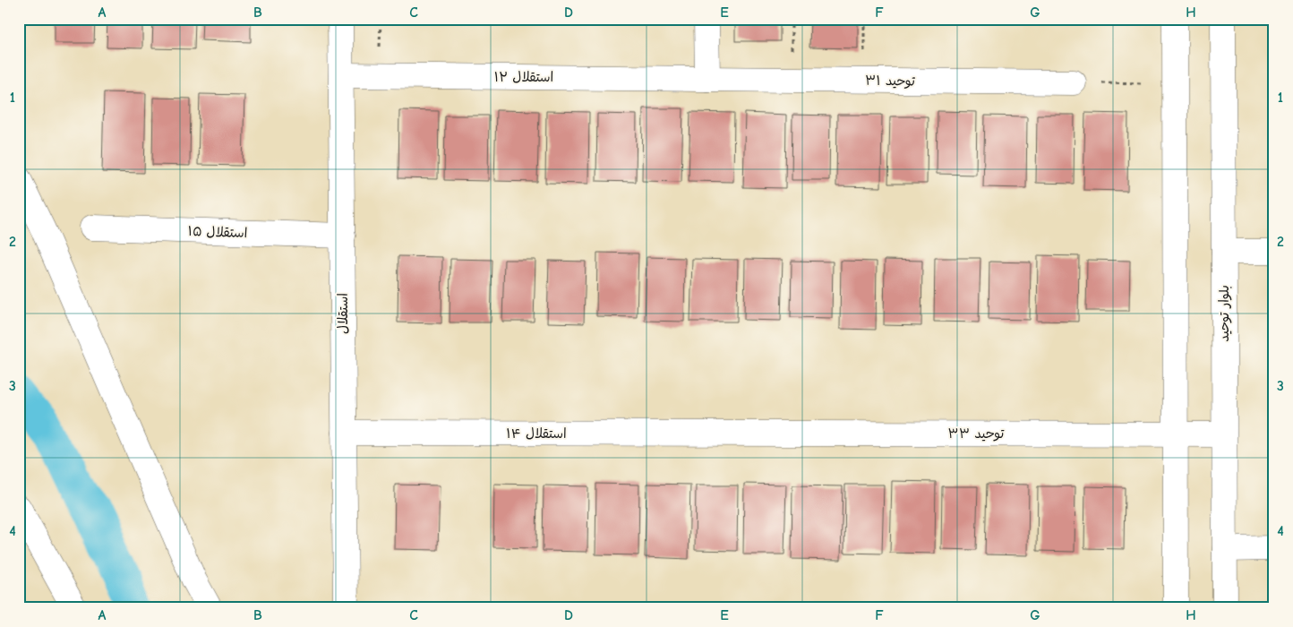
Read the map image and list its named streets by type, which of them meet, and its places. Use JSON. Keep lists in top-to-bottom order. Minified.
{"streets":{"street":["استقلال ۱۲","توحید ۳۱","استقلال ۱۵","استقلال","بلوار توحید","استقلال ۱۴","توحید ۳۳"]},"crossings":[["استقلال ۱۲","توحید ۳۱"],["استقلال ۱۲","استقلال"],["استقلال ۱۵","استقلال"],["استقلال","استقلال ۱۴"],["بلوار توحید","توحید ۳۳"],["استقلال ۱۴","توحید ۳۳"]],"grid":{"columns":["A","B","C","D","E","F","G","H"],"rows":["1","2","3","4"]}}
